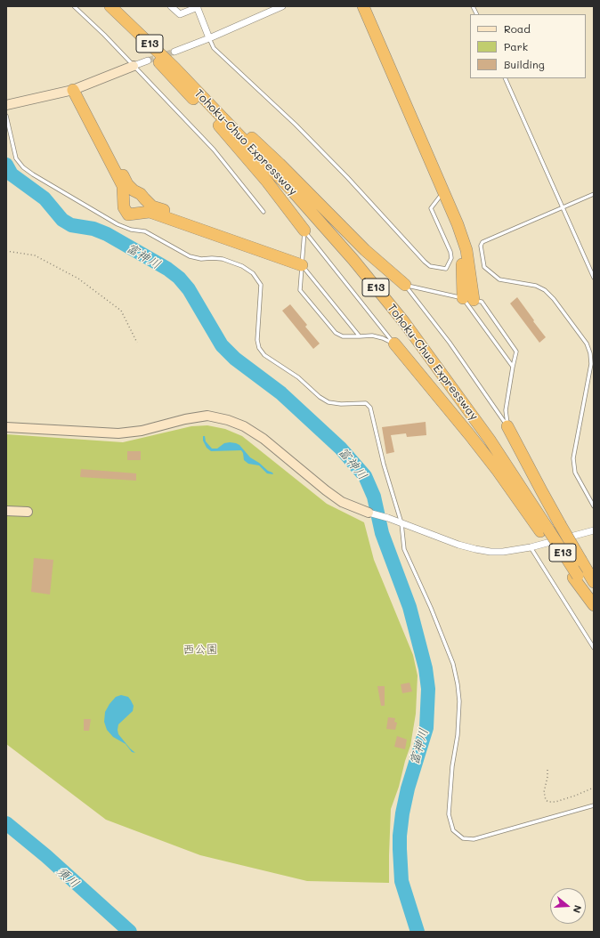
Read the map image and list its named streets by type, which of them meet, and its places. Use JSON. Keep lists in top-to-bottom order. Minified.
{"streets":{"highway":["E13","Tohoku-Chuo Expressway"]},"water":["富神川","須川"],"parks":["西公園"],"legend":["Road","Park","Building"],"north":"right"}
